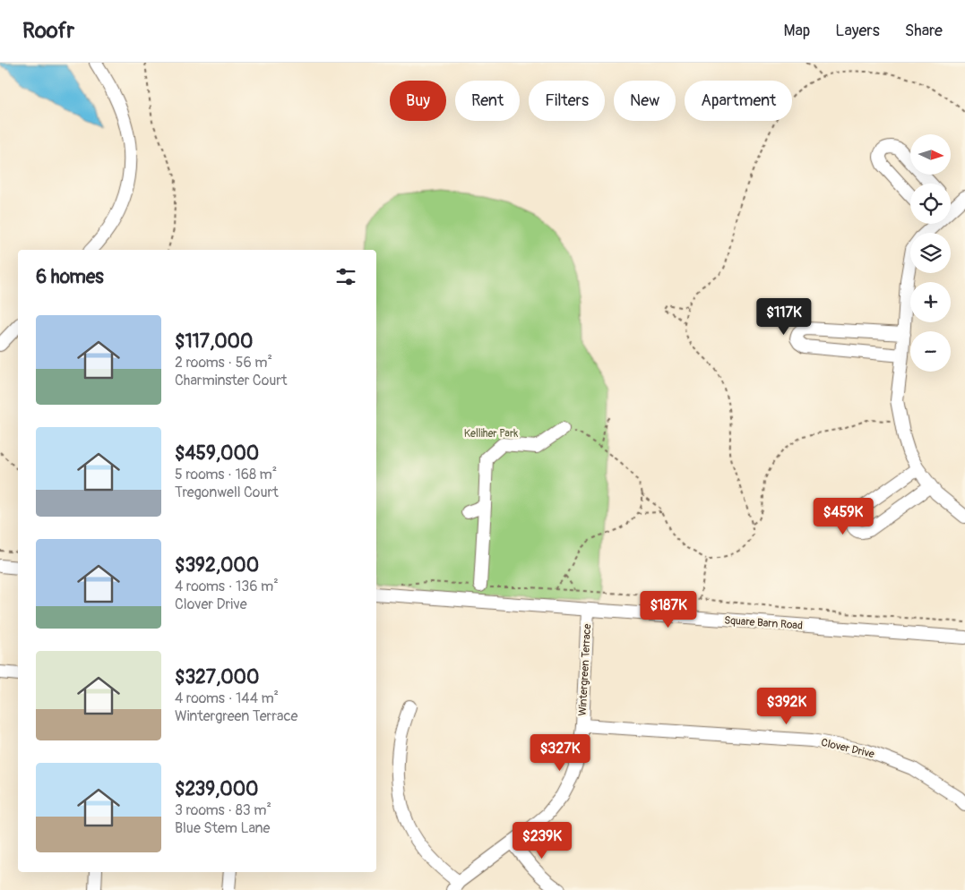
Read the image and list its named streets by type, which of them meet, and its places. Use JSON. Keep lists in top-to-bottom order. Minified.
{"streets":{"street":["Square Barn Road","Wintergreen Terrace","Clover Drive"]},"crossings":[["Square Barn Road","Wintergreen Terrace"],["Wintergreen Terrace","Clover Drive"]],"parks":["Kelliher Park"],"north":"right","page":{"header":"Roofr","nav":["Map","Layers","Share"],"chip":["Buy","Rent","Filters","New","Apartment"],"map_buttons":["+","−"],"heading":"6 homes","price":["$117K","$459K","$187K","$392K","$327K","$239K"],"list":[{"name":"$117,000","note":"2 rooms · 56 m² · Charminster Court"},{"name":"$459,000","note":"5 rooms · 168 m² · Tregonwell Court"},{"name":"$392,000","note":"4 rooms · 136 m² · Clover Drive"},{"name":"$327,000","note":"4 rooms · 144 m² · Wintergreen Terrace"},{"name":"$239,000","note":"3 rooms · 83 m² · Blue Stem Lane"}]}}
